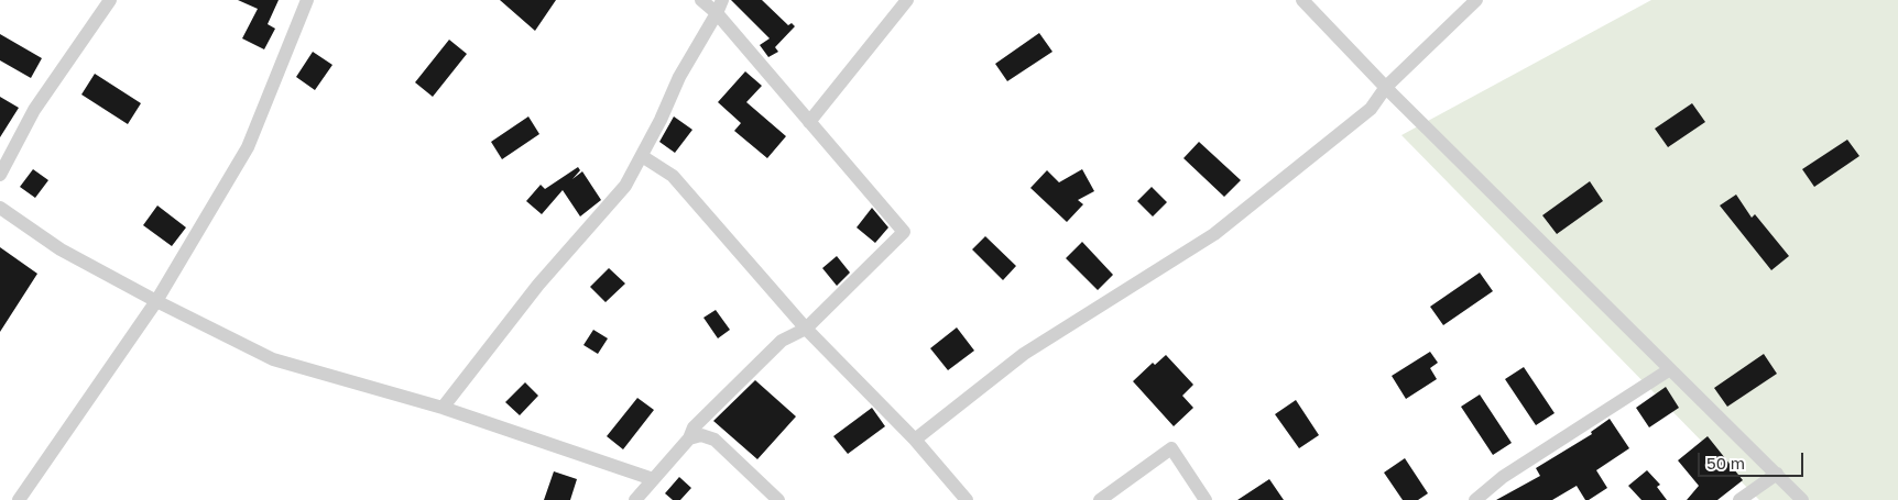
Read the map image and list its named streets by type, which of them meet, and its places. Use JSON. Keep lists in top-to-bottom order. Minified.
{"scale_bar":"50 m"}
